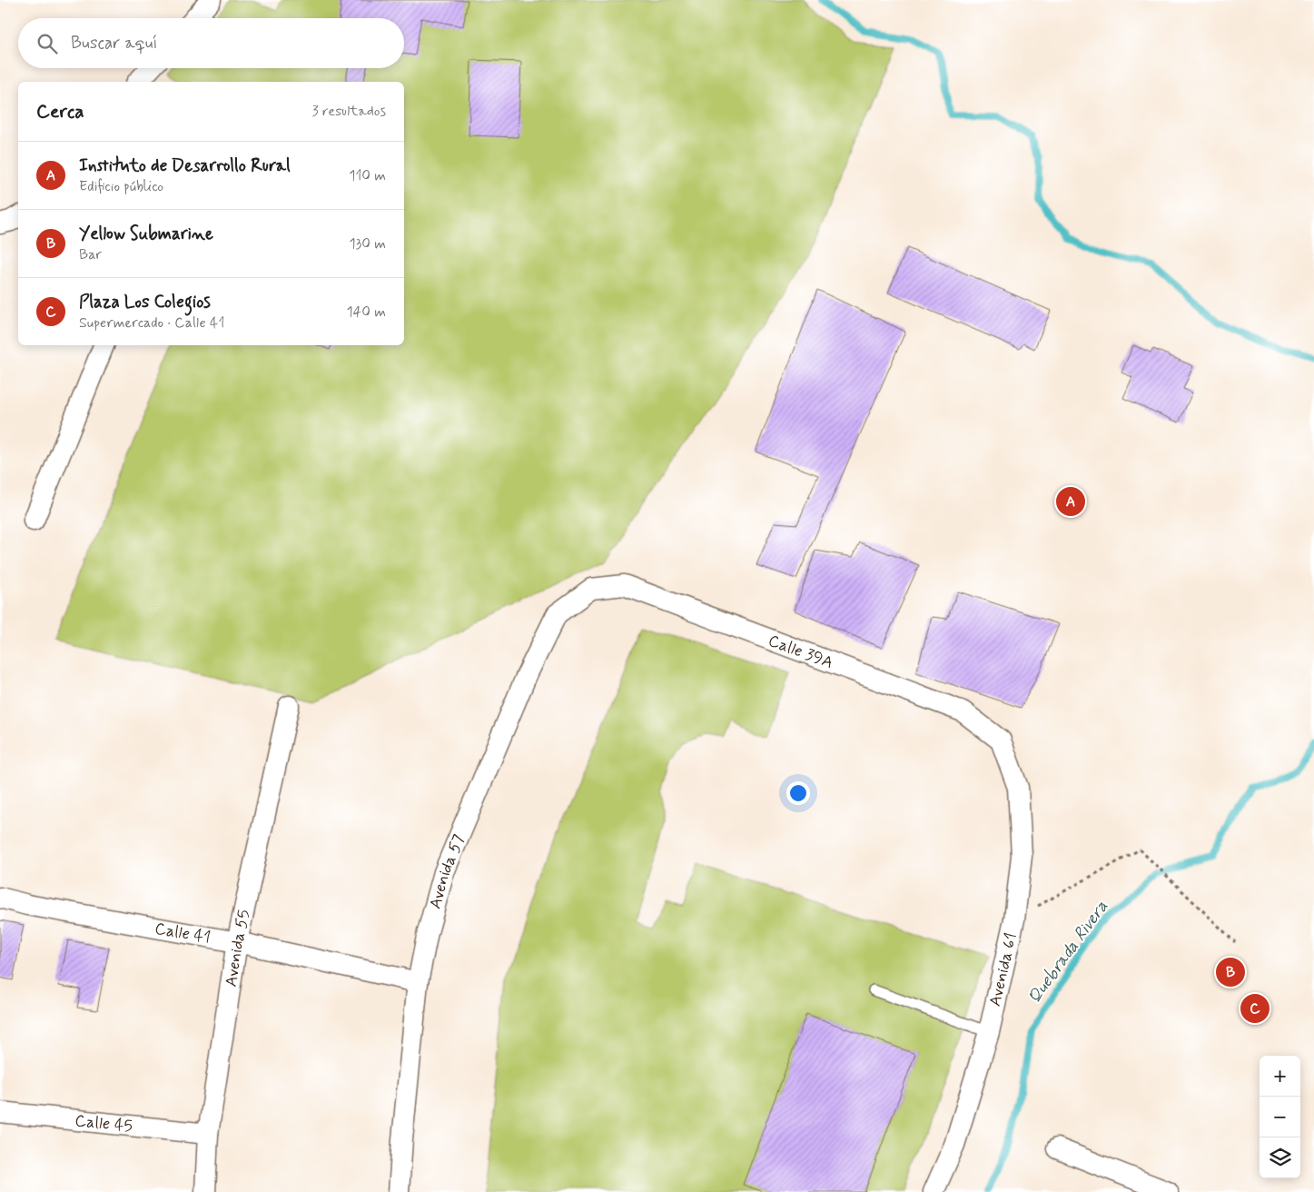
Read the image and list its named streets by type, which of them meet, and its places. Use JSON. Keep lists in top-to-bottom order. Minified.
{"streets":{"street":["Calle 39A","Avenida 57","Calle 41","Avenida 55","Avenida 61","Calle 45"]},"crossings":[["Calle 39A","Avenida 57"],["Calle 39A","Avenida 61"],["Avenida 57","Calle 41"],["Calle 41","Avenida 55"],["Avenida 55","Calle 45"]],"water":["Quebrada Rivera"],"page":{"search":"Buscar aquí","heading":["Cerca","3 resultados"],"list":[{"mark":"A","name":"Instituto de Desarrollo Rural","note":"Edificio público","value":"110 m"},{"mark":"B","name":"Yellow Submarine","note":"Bar","value":"130 m"},{"mark":"C","name":"Plaza Los Colegios","note":"Supermercado · Calle 41","value":"140 m"}],"pins":["A","B","C"],"map_buttons":["+","−"]}}
